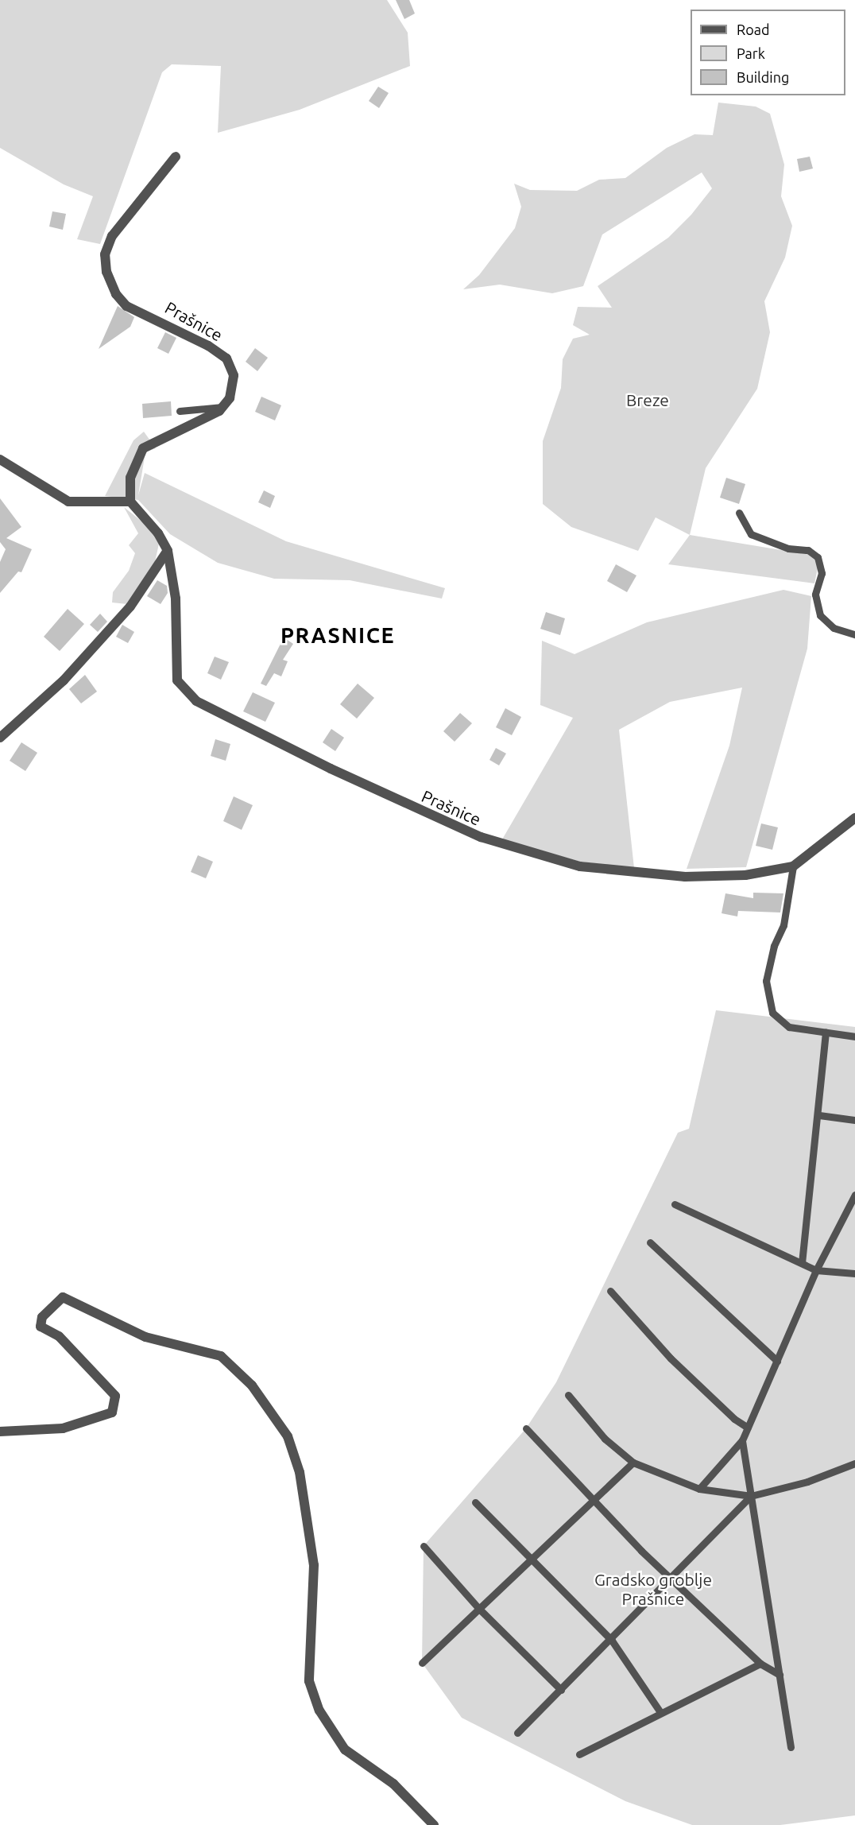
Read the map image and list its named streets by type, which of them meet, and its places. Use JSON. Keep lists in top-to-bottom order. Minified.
{"streets":{"street":["Prašnice"]},"districts":["PRASNICE"],"parks":["Breze","Gradsko groblje Prašnice"],"legend":["Road","Park","Building"]}
